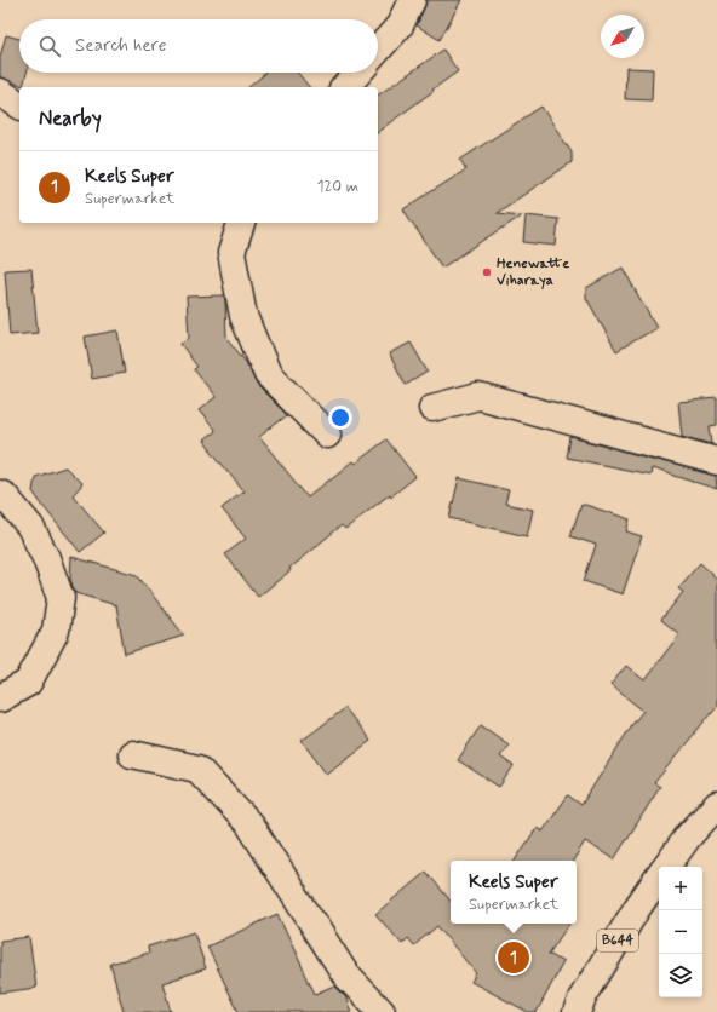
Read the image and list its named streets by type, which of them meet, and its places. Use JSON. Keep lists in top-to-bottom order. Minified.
{"streets":{"street":["B644"]},"places":["Henewatte Viharaya"],"north":"bottom left","page":{"search":"Search here","heading":"Nearby","list":[{"mark":"1","name":"Keels Super","note":"Supermarket","value":"120 m"}],"popup":["Keels Super","Supermarket"],"map_buttons":["+","−"],"pins":"1"}}
